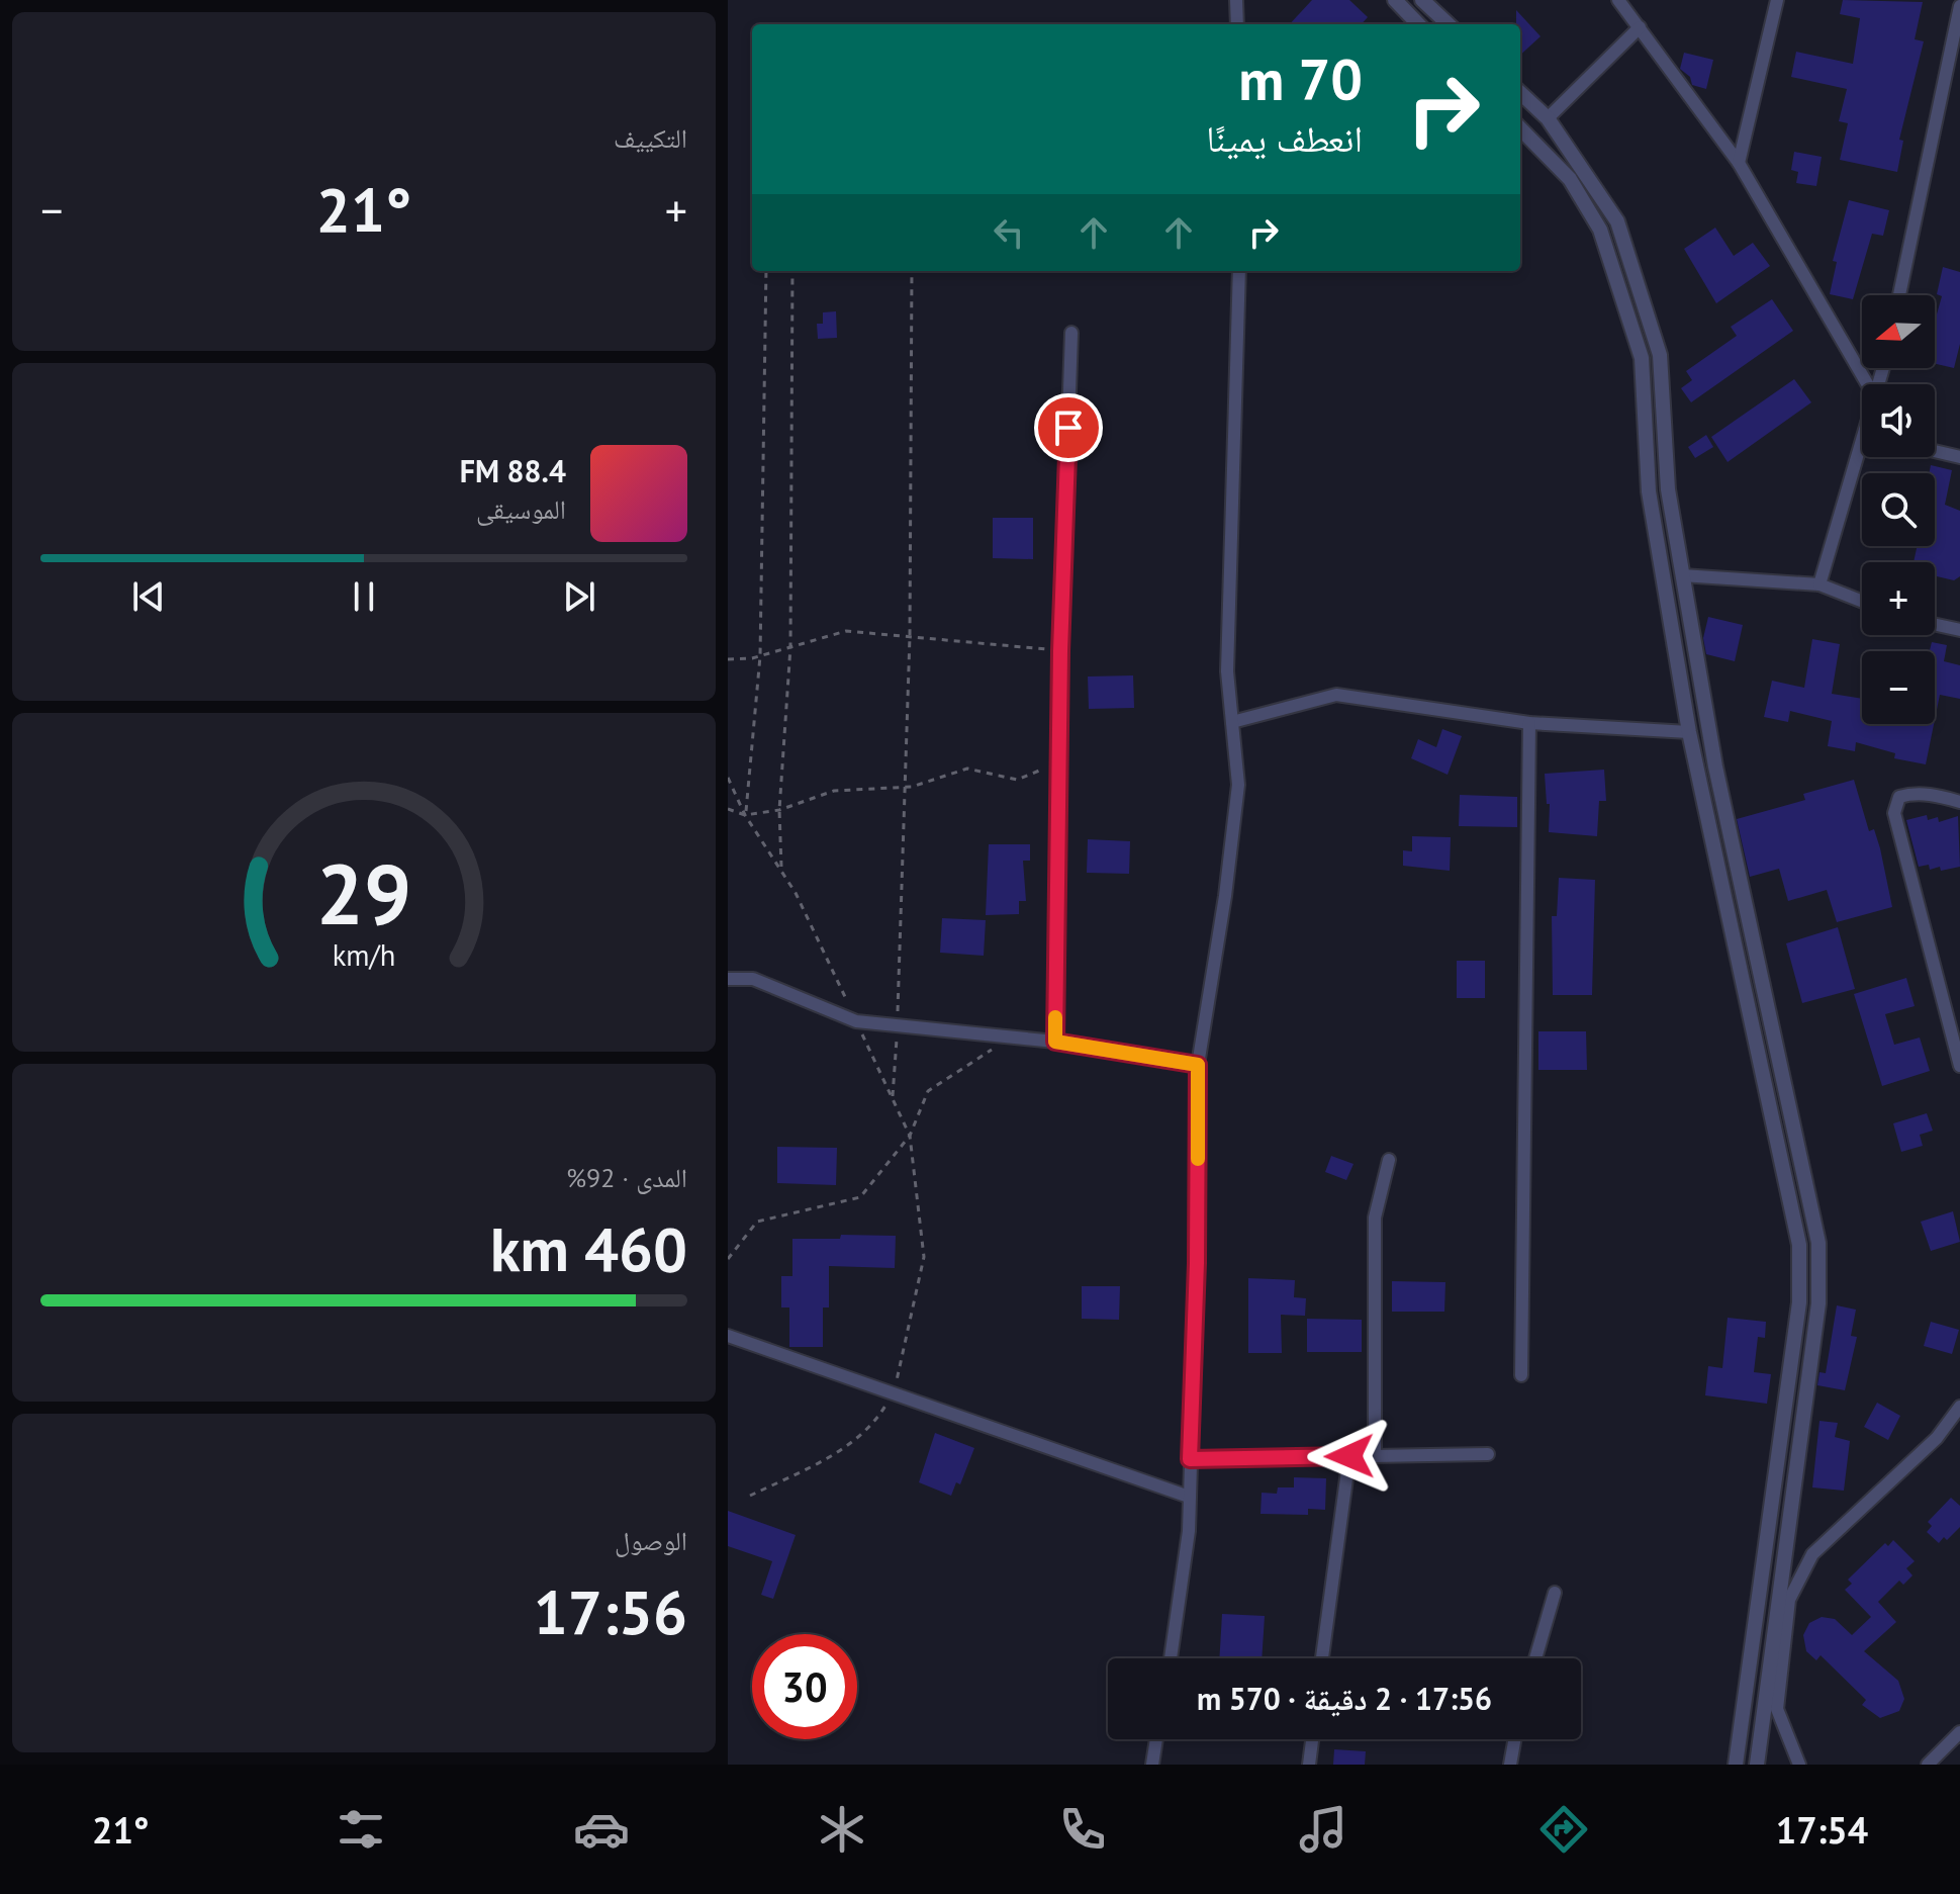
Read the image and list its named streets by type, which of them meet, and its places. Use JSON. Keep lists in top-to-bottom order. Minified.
{"north":"left","page":{"tile":["التكييف",["المدى · 92%","460 km"],["الوصول","17:56"]],"turn":["70 m","انعطف يمينًا"],"heat":["−","21°","+"],"map_buttons":["+","−"],"song":["88.4 FM","الموسيقى"],"limit":"30","trip":"17:56 · 2 دقيقة · 570 m","tabs":["17:54","21°"],"gauge":["29","km/h"]}}
